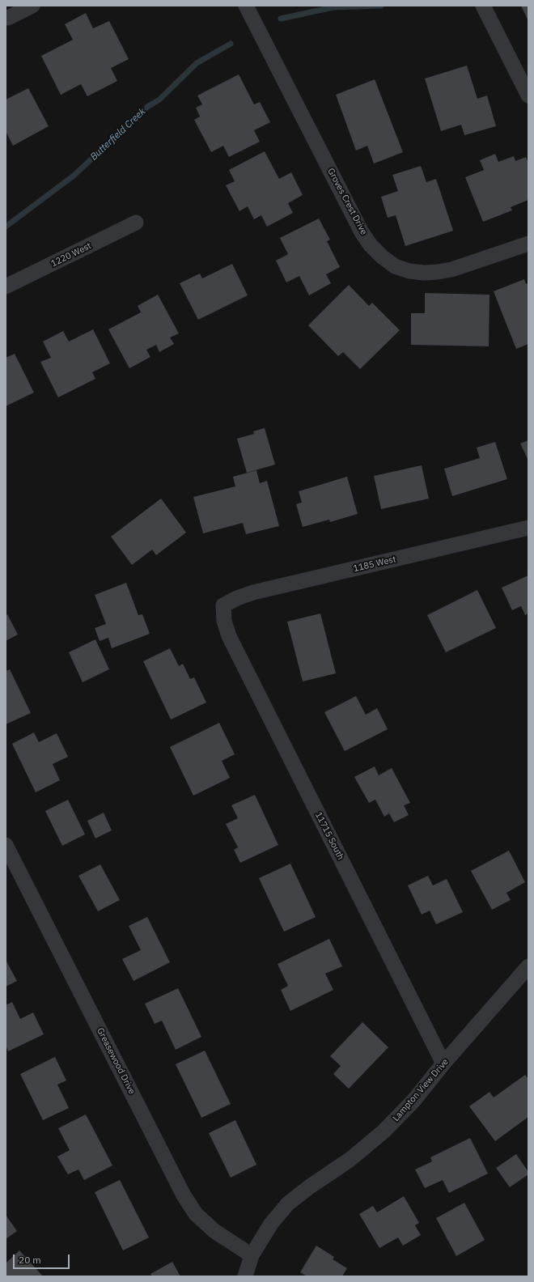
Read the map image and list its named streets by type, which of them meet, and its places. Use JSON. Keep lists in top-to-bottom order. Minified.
{"streets":{"street":["Groves Crest Drive","1220 West","1185 West","11715 South","Greasewood Drive","Lampton View Drive"]},"crossings":[["1185 West","11715 South"],["11715 South","Lampton View Drive"],["Greasewood Drive","Lampton View Drive"]],"water":["Butterfield Creek"],"scale_bar":"20 m"}
